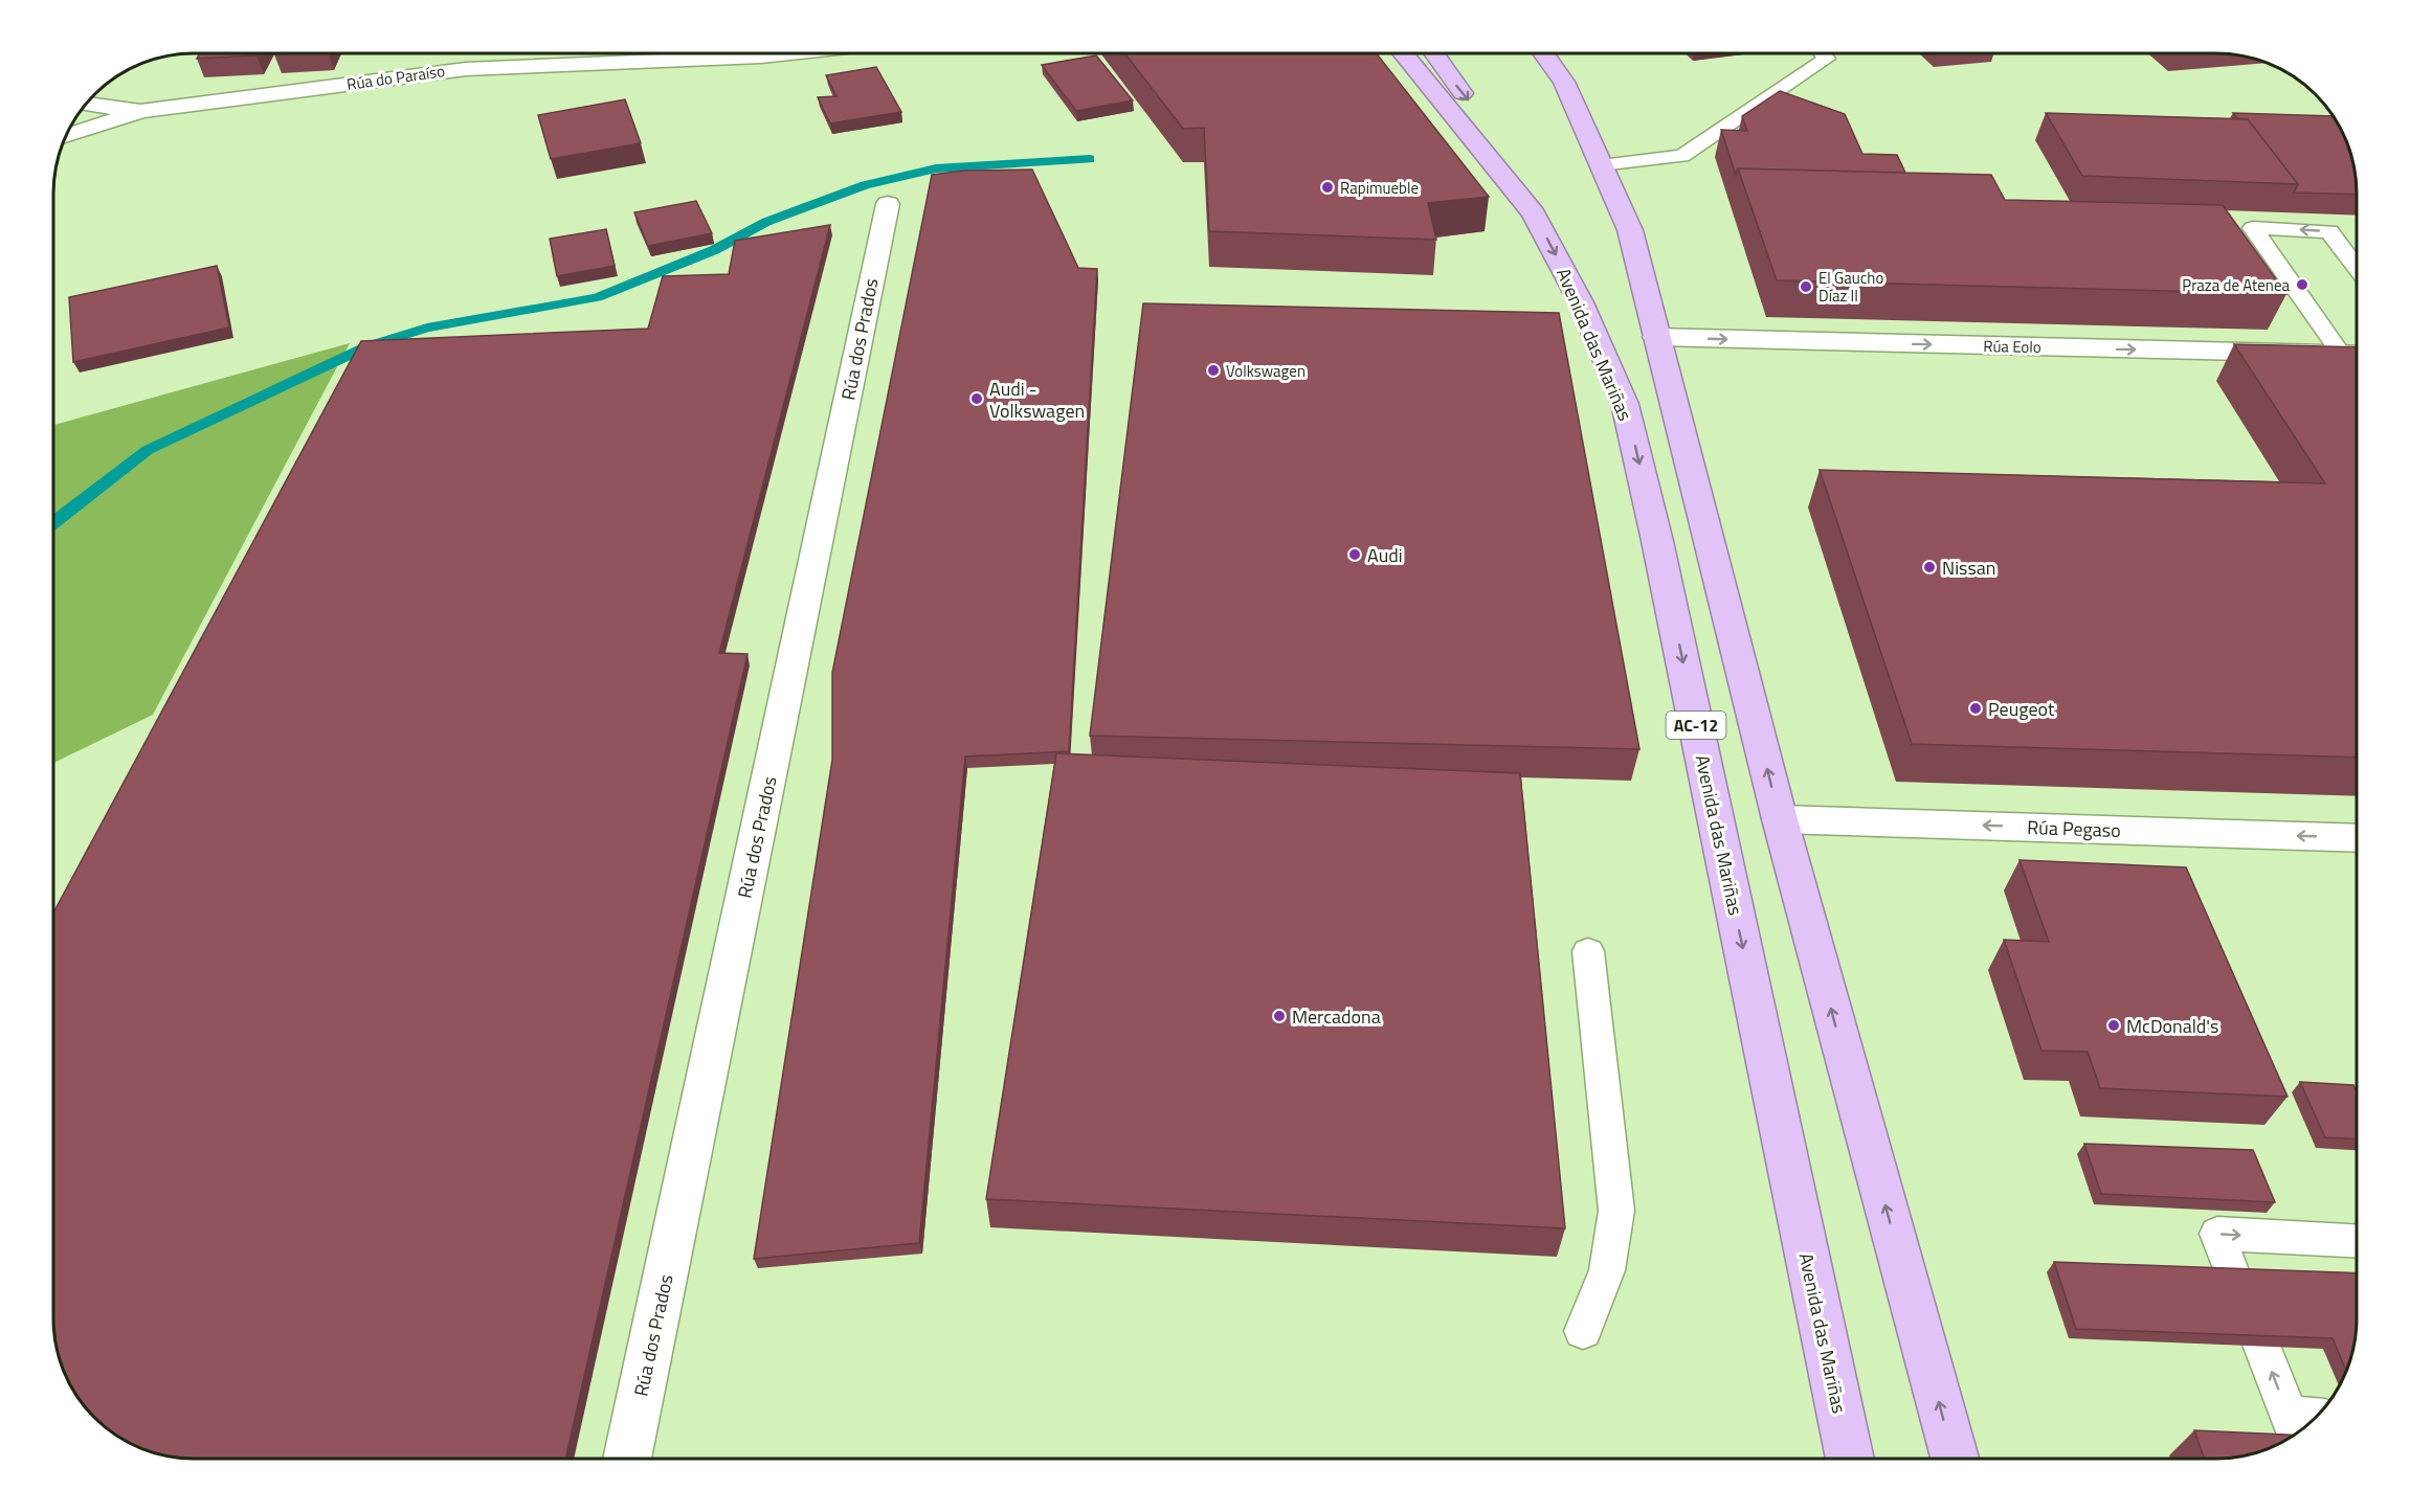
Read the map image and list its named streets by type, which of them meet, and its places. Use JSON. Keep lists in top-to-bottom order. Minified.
{"streets":{"highway":["Avenida das Mariñas","AC-12"],"street":["Rúa do Paraíso","Rúa dos Prados","Rúa Eolo","Rúa Pegaso"]},"crossings":[["Rúa Eolo","AC-12"],["AC-12","Rúa Pegaso"]],"one_way":["Rúa Eolo","Rúa Pegaso"],"places":["Rapimueble","Praza de Atenea","El Gaucho Díaz II","Volkswagen","Audi - Volkswagen","Audi","Nissan","Peugeot","Mercadona","McDonald's"]}
